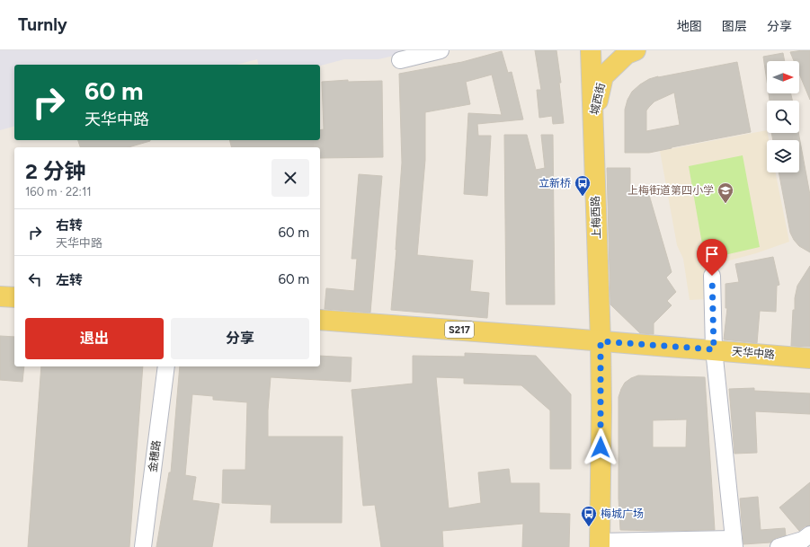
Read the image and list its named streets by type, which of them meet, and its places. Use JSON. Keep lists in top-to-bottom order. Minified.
{"streets":{"main road":["城西街","上梅西路","S217","天华中路"],"street":["金穗路"]},"crossings":[["城西街","上梅西路"],["上梅西路","S217"],["上梅西路","天华中路"],["S217","天华中路"]],"places":{"bus stop":["立新桥","梅城广场"],"school or university":["上梅街道第四小学"]},"north":"right","page":{"header":"Turnly","nav":["地图","图层","分享"],"turn":["60 m","天华中路"],"heading":["2 分钟","160 m · 22:11"],"list":[{"name":"右转","note":"天华中路","value":"60 m"},{"name":"左转","value":"60 m"}],"buttons":["退出","分享"]}}
